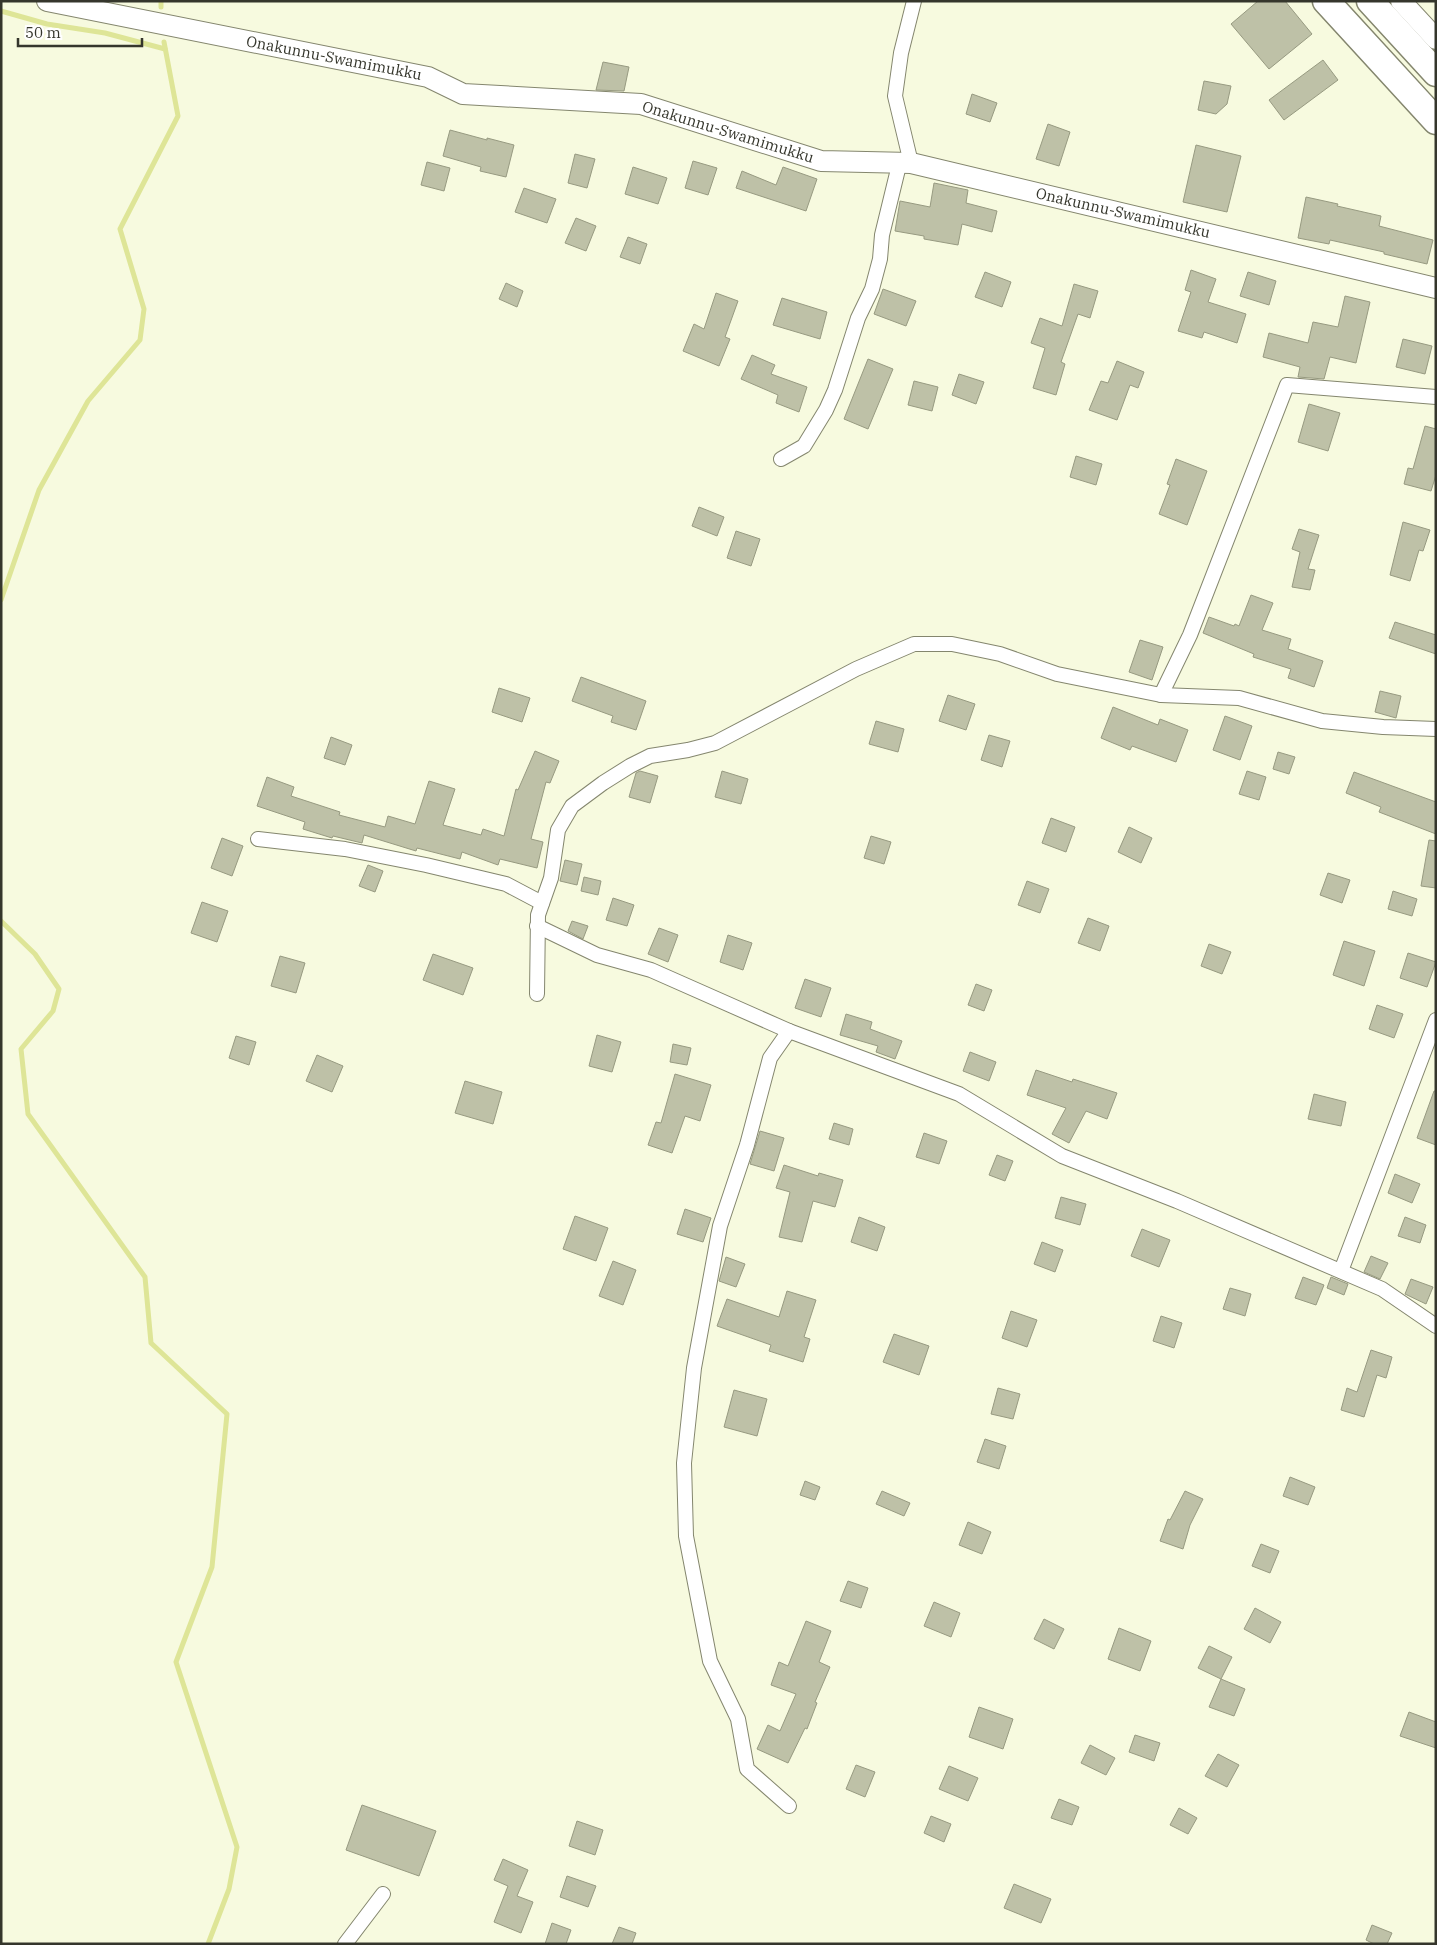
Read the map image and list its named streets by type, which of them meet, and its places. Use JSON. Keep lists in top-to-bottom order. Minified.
{"streets":{"street":["Onakunnu-Swamimukku"]},"scale_bar":"50 m"}
